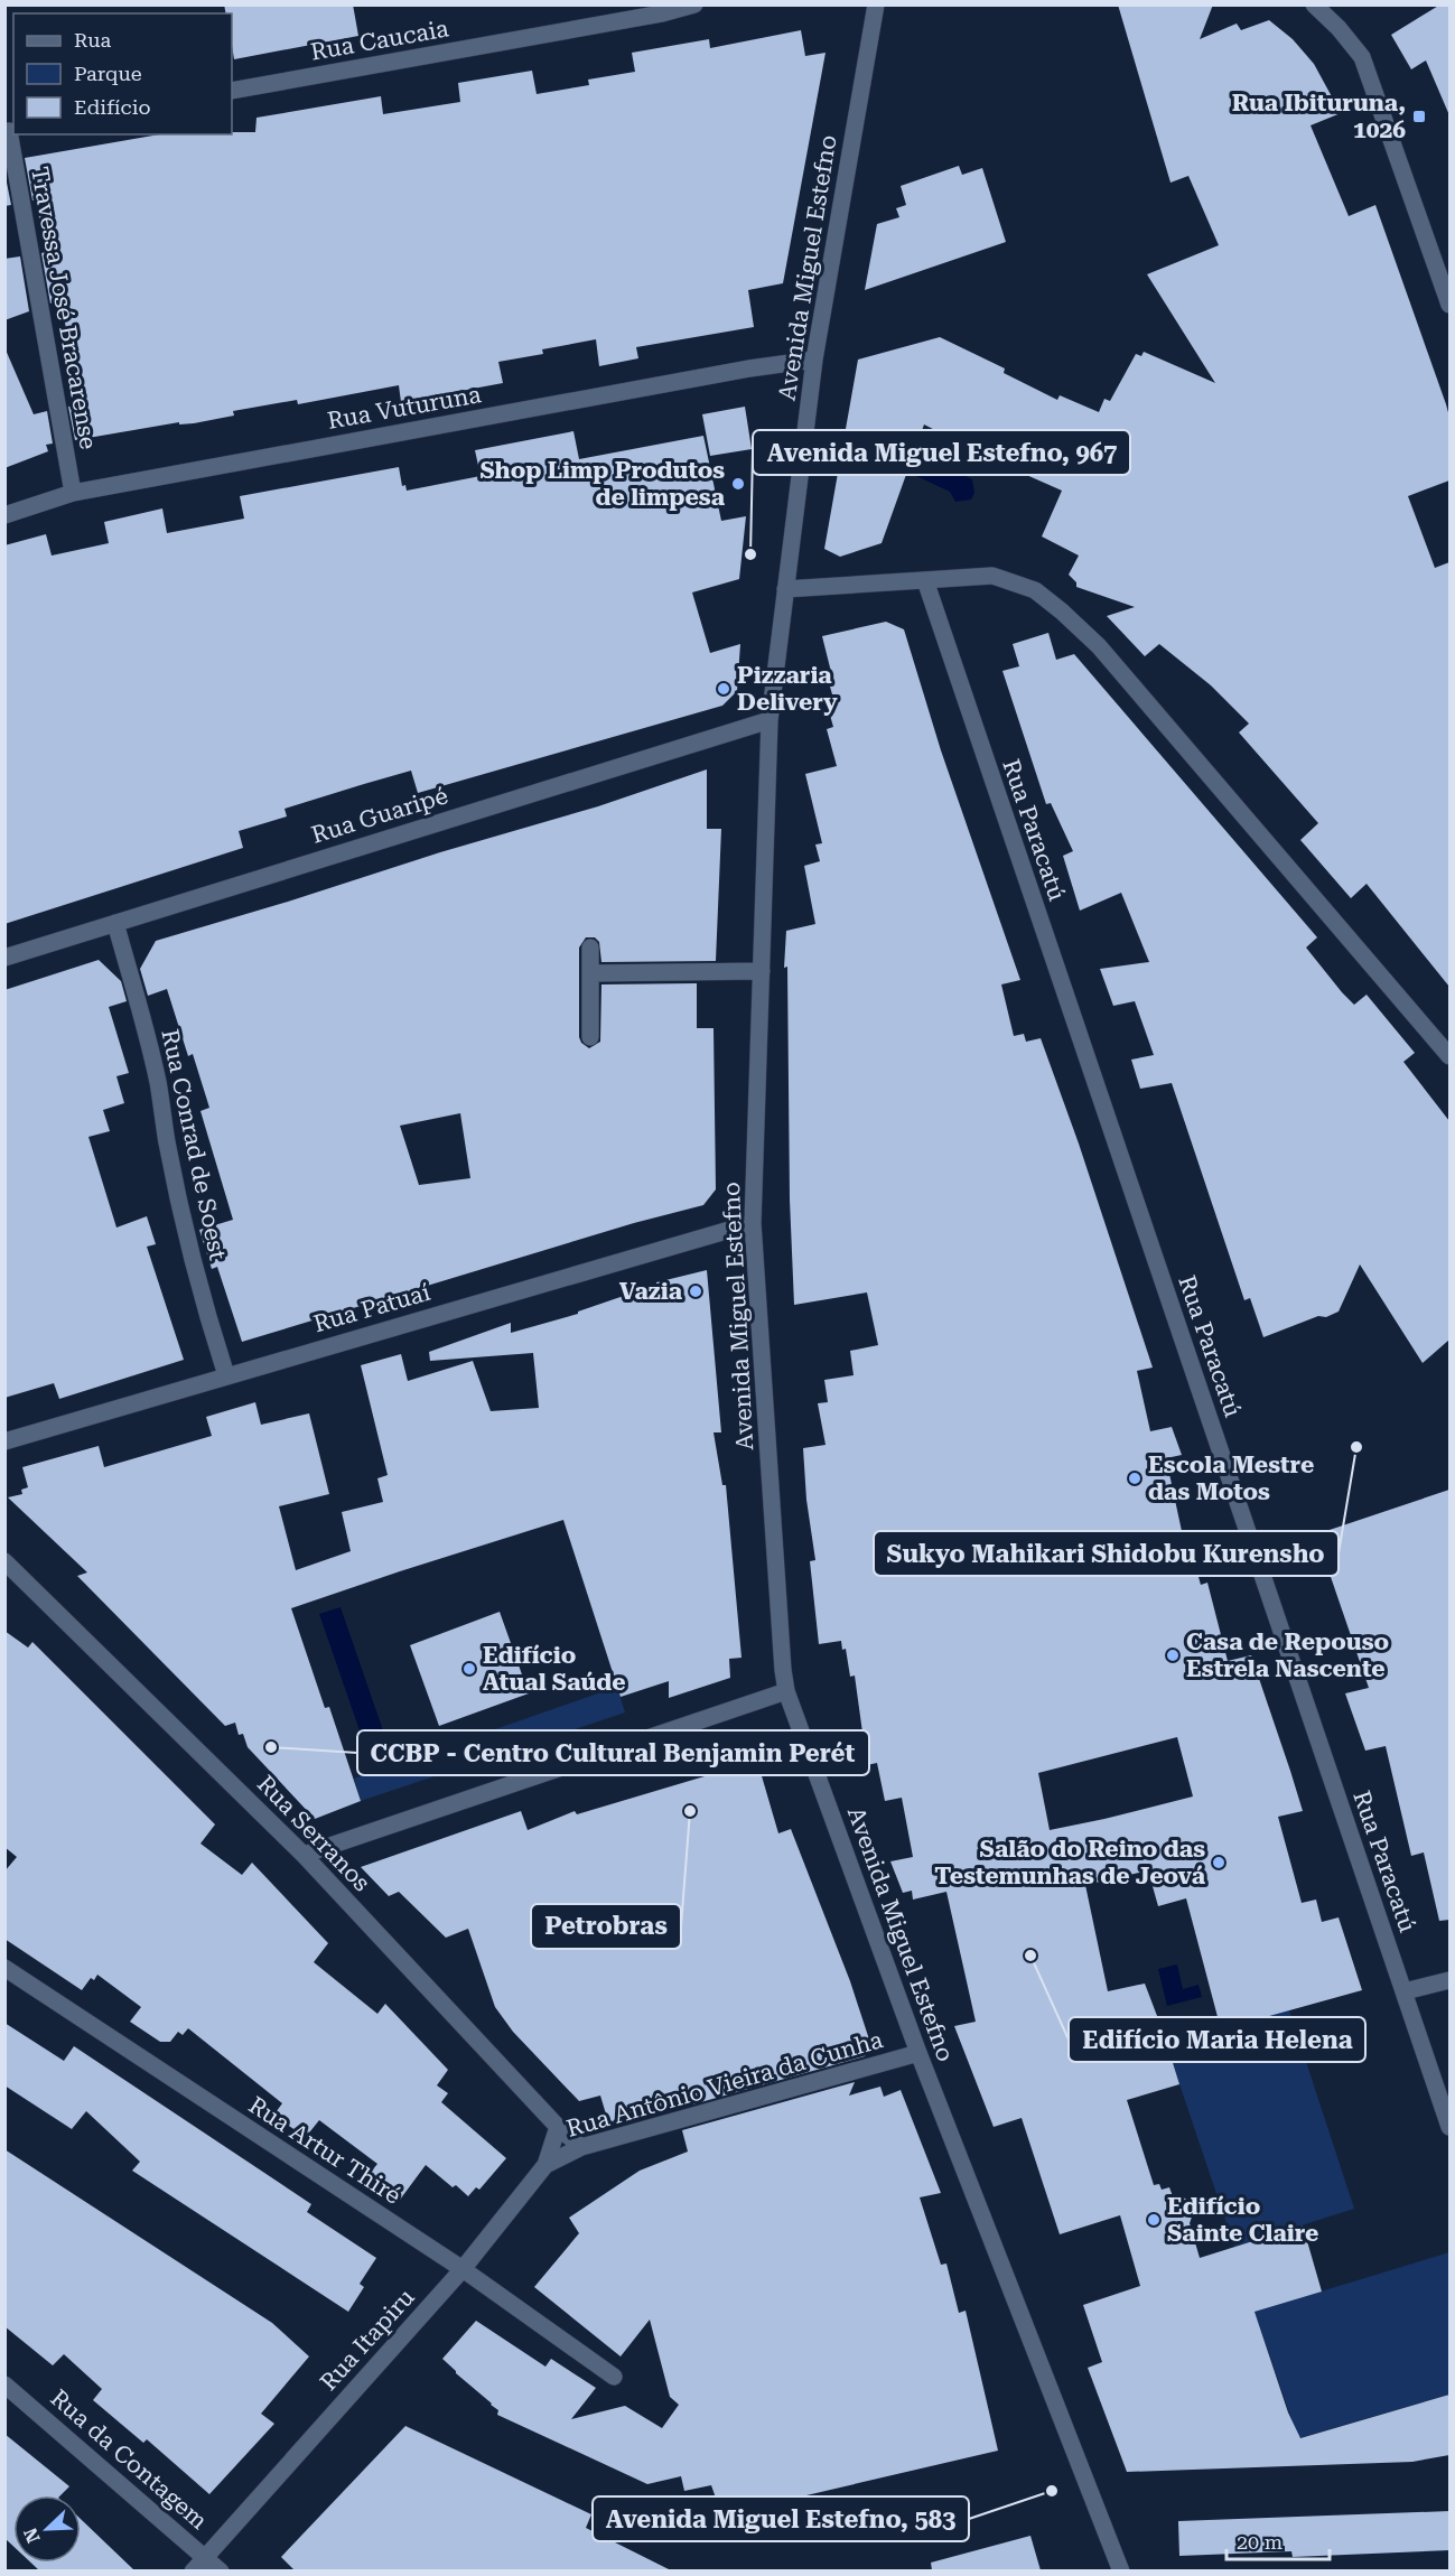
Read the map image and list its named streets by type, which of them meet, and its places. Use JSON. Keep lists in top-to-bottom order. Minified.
{"streets":{"street":["Rua Caucaia","Avenida Miguel Estefno","Travessa José Bracarense","Rua Vuturuna","Rua Guaripé","Rua Paracatú","Rua Conrad de Soest","Rua Patuaí","Rua Serranos","Rua Antônio Vieira da Cunha","Rua Artur Thiré","Rua Itapiru","Rua da Contagem"]},"crossings":[["Avenida Miguel Estefno","Rua Vuturuna"],["Avenida Miguel Estefno","Rua Guaripé"],["Avenida Miguel Estefno","Rua Patuaí"],["Avenida Miguel Estefno","Rua Antônio Vieira da Cunha"],["Travessa José Bracarense","Rua Vuturuna"],["Rua Guaripé","Rua Conrad de Soest"],["Rua Conrad de Soest","Rua Patuaí"],["Rua Serranos","Rua Antônio Vieira da Cunha"],["Rua Serranos","Rua Itapiru"],["Rua Antônio Vieira da Cunha","Rua Itapiru"],["Rua Artur Thiré","Rua Itapiru"],["Rua Itapiru","Rua da Contagem"]],"places":{"transit":["Rua Ibituruna, 1026"],"other":["Shop Limp Produtos de limpesa","Avenida Miguel Estefno, 967","Pizzaria Delivery","Vazia","Sukyo Mahikari Shidobu Kurensho","Escola Mestre das Motos","Casa de Repouso Estrela Nascente","Edifício Atual Saúde","CCBP - Centro Cultural Benjamin Perét","Petrobras","Salão do Reino das Testemunhas de Jeová","Edifício Maria Helena","Edifício Sainte Claire","Avenida Miguel Estefno, 583"]},"legend":["Rua","Parque","Edifício"],"scale_bar":"20 m","north":"bottom left"}
